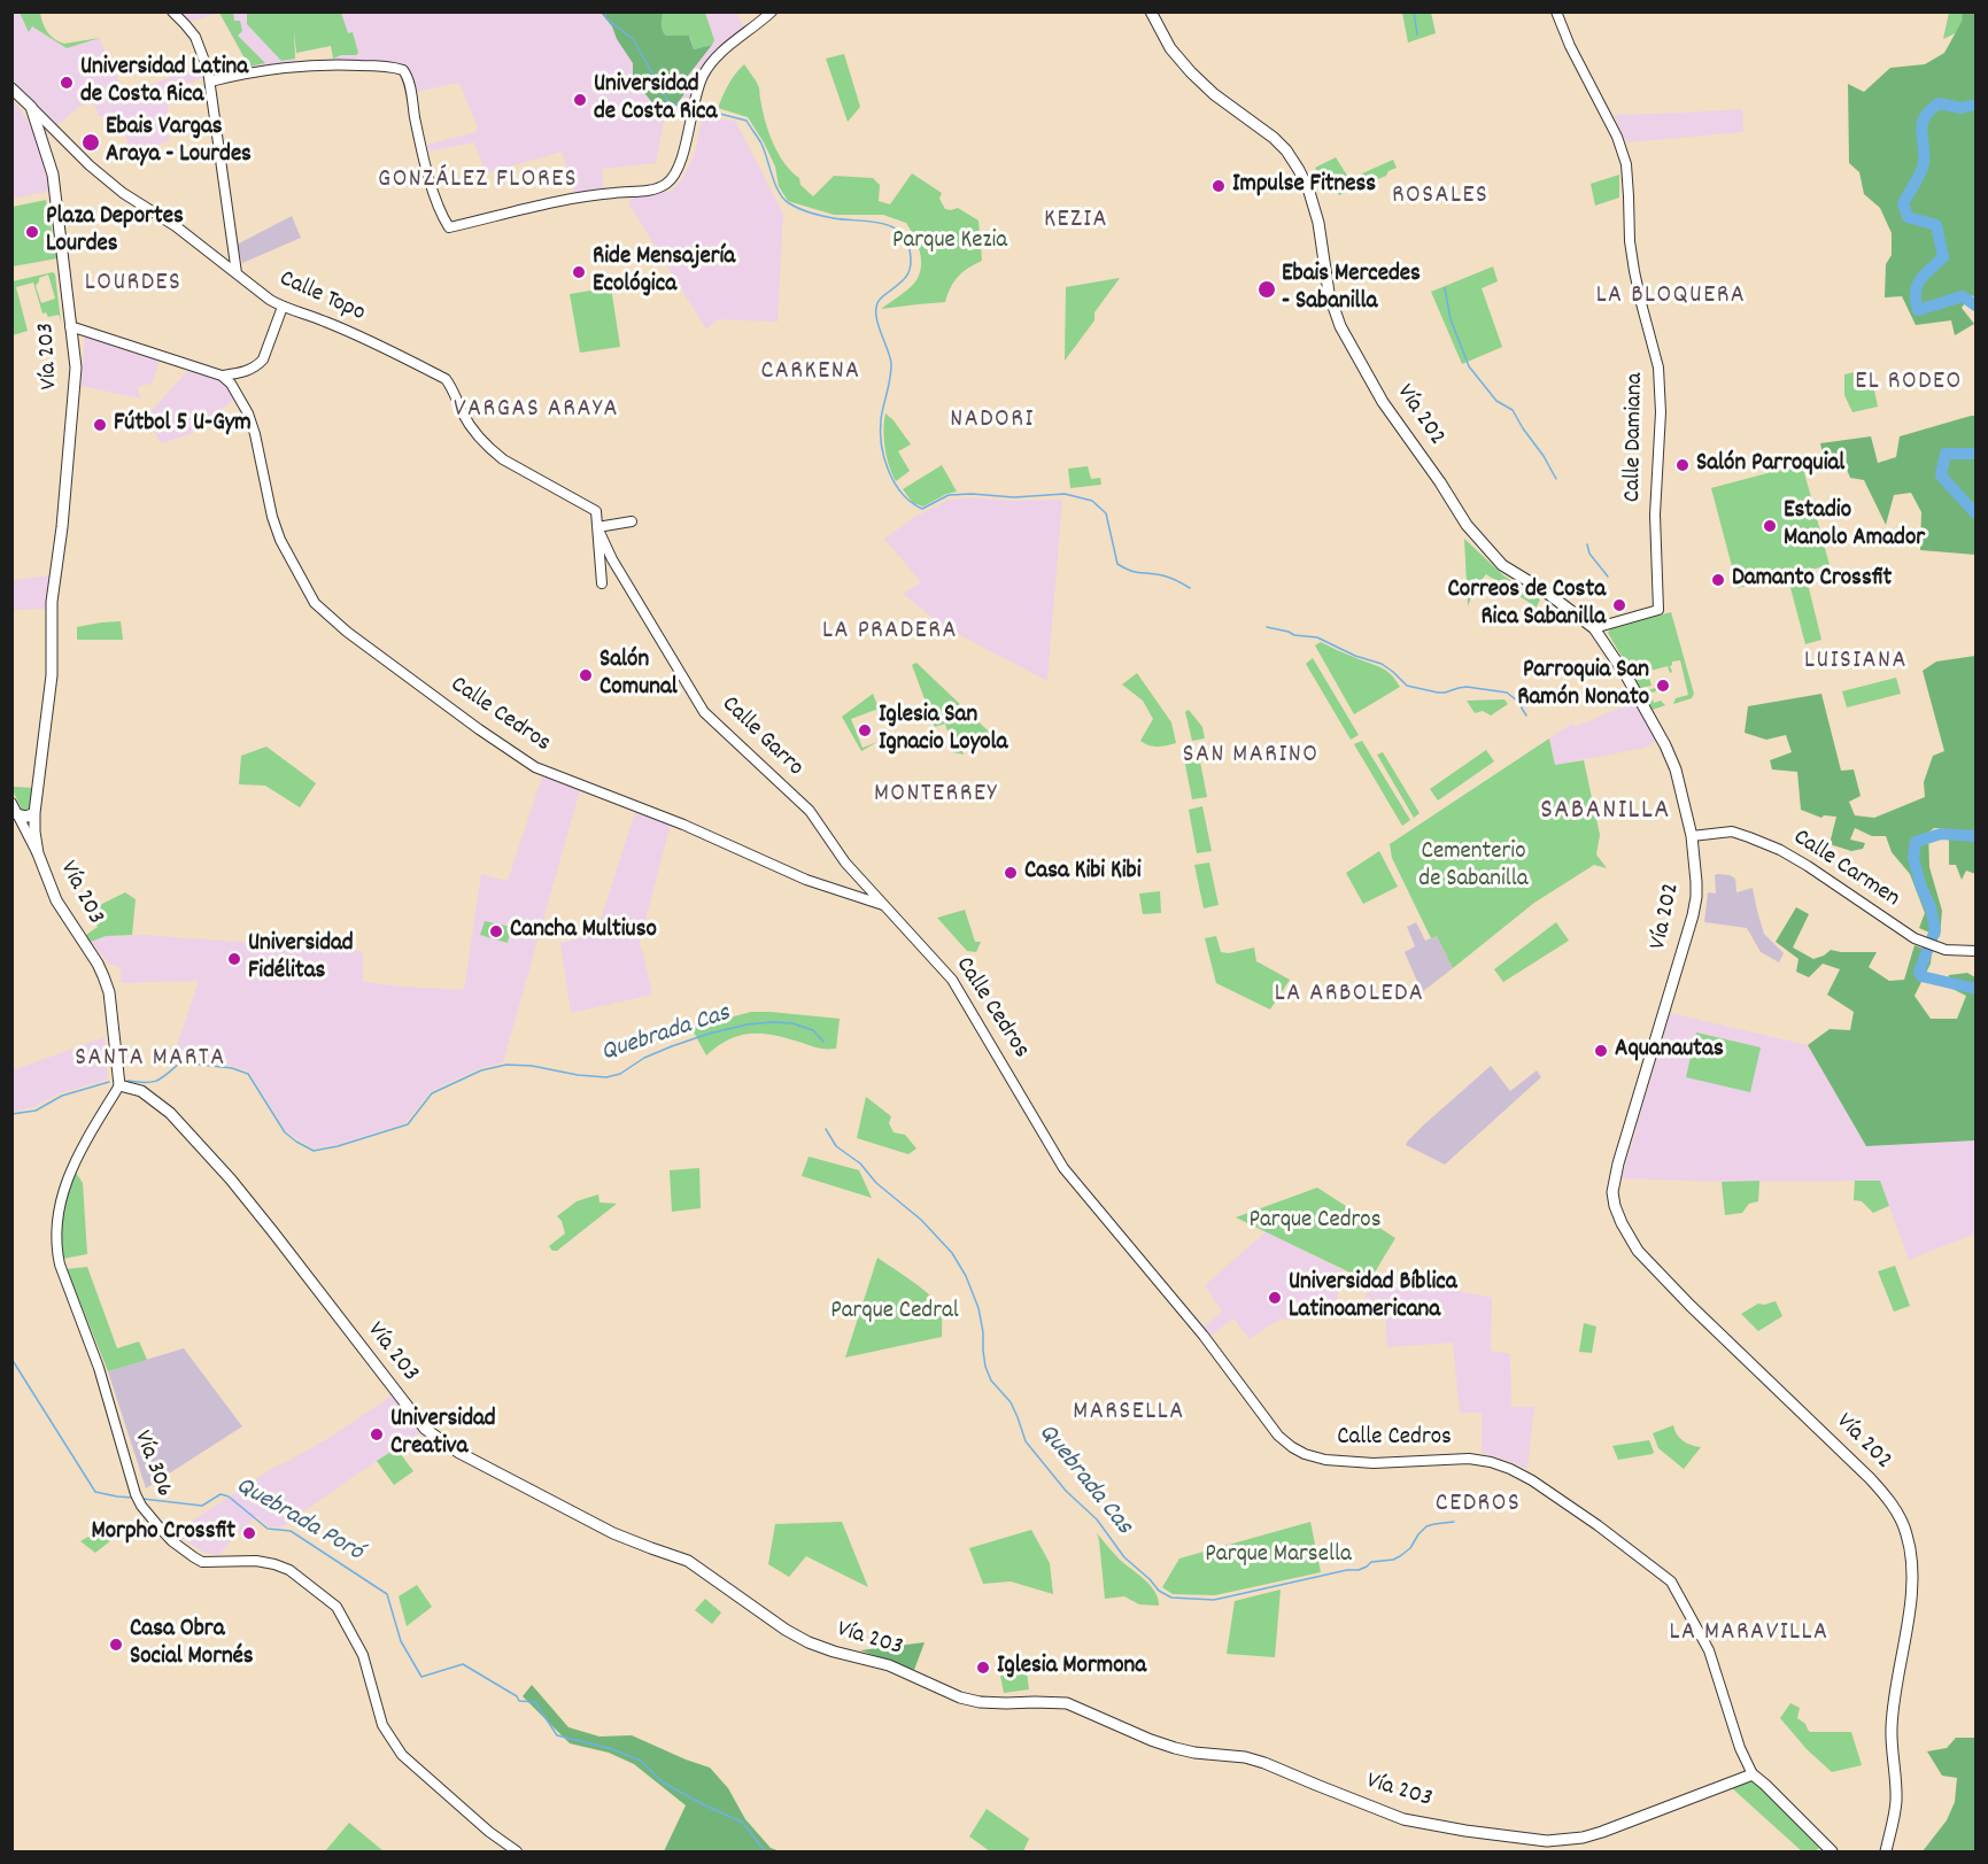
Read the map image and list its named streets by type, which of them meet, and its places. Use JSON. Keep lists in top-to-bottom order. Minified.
{"streets":{"main road":["Vía 203","Vía 202"],"street":["Calle Topo","Calle Damiana","Calle Cedros","Calle Garro","Calle Carmen","Vía 306"]},"crossings":[["Calle Topo","Vía 203"],["Calle Topo","Calle Garro"],["Vía 203","Calle Cedros"],["Vía 203","Vía 306"],["Vía 202","Calle Damiana"],["Vía 202","Calle Carmen"],["Calle Cedros","Calle Garro"]],"districts":["GONZÁLEZ FLORES","ROSALES","KEZIA","LOURDES","LA BLOQUERA","CARKENA","EL RODEO","VARGAS ARAYA","NADORI","LA PRADERA","LUISIANA","SAN MARINO","MONTERREY","SABANILLA","LA ARBOLEDA","SANTA MARTA","MARSELLA","CEDROS","LA MARAVILLA"],"water":["Quebrada Cas","Quebrada Poró"],"parks":["Parque Kezia","Cementerio de Sabanilla","Parque Cedros","Parque Cedral","Parque Marsella"],"places":["Universidad Latina de Costa Rica","Universidad de Costa Rica","Ebais Vargas Araya - Lourdes","Impulse Fitness","Plaza Deportes Lourdes","Ride Mensajería Ecológica","Ebais Mercedes - Sabanilla","Fútbol 5 U-Gym","Salón Parroquial","Estadio Manolo Amador","Damanto Crossfit","Correos de Costa Rica Sabanilla","Salón Comunal","Parroquia San Ramón Nonato","Iglesia San Ignacio Loyola","Casa Kibi Kibi","Cancha Multiuso","Universidad Fidélitas","Aquanautas","Universidad Bíblica Latinoamericana","Universidad Creativa","Morpho Crossfit","Casa Obra Social Mornés","Iglesia Mormona"]}
